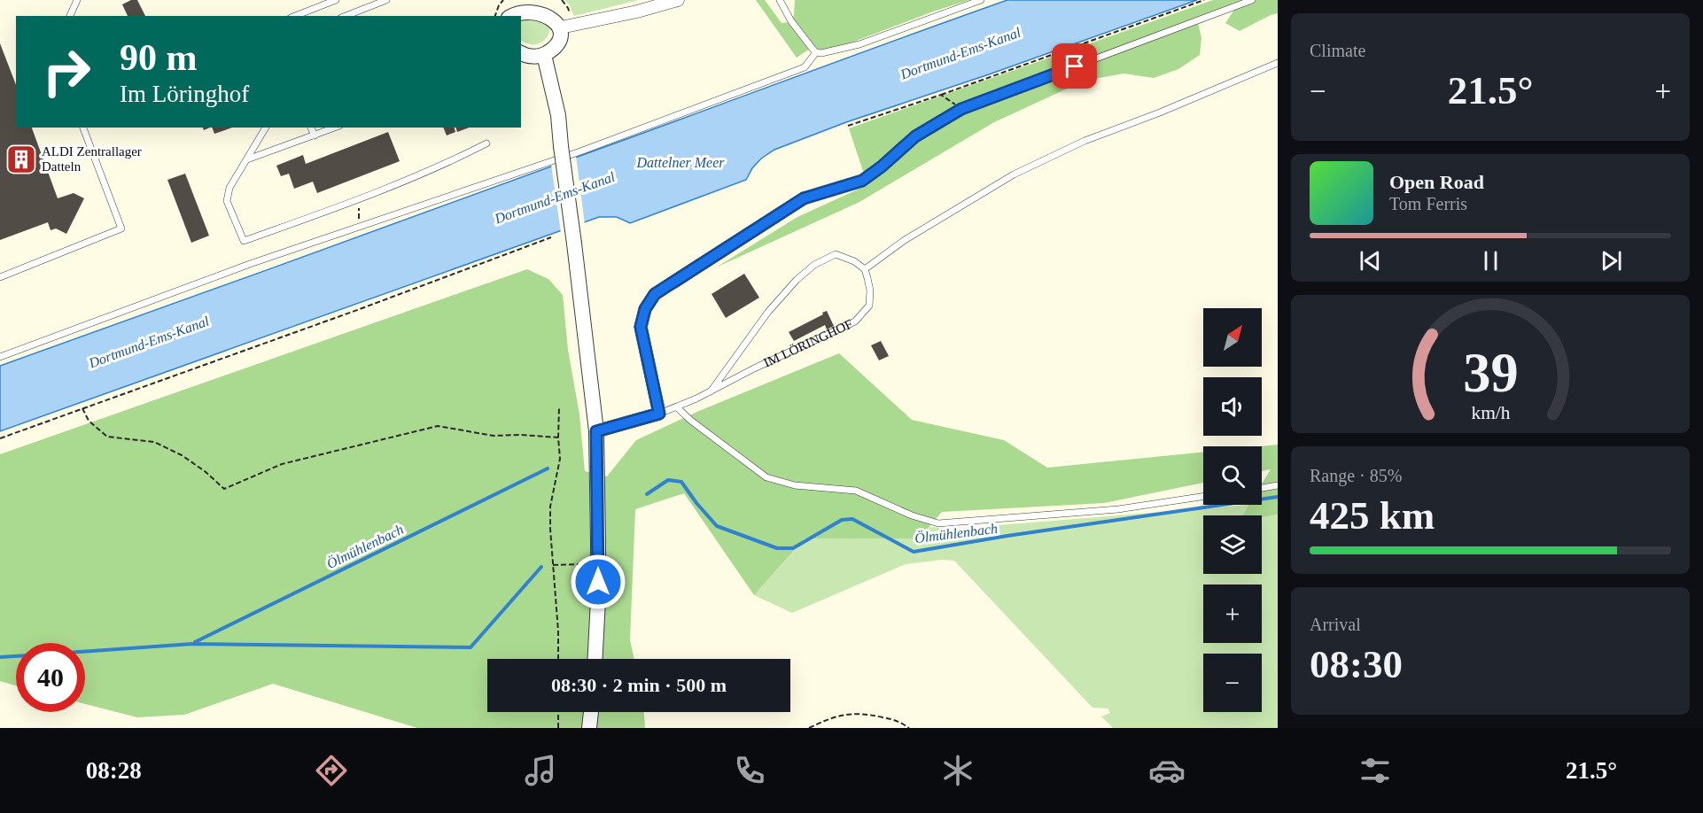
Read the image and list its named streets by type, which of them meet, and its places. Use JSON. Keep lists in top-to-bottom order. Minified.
{"streets":{"street":["IM LÖRINGHOF"]},"water":["Dortmund-Ems-Kanal","Dattelner Meer","Ölmühlenbach"],"places":{"building":["ALDI Zentrallager Datteln"]},"north":"top right","page":{"tile":["Climate",["Range · 85%","425 km"],["Arrival","08:30"]],"turn":["90 m","Im Löringhof"],"heat":["−","21.5°","+"],"song":["Open Road","Tom Ferris"],"map_buttons":["+","−"],"limit":"40","trip":"08:30 · 2 min · 500 m","tabs":["08:28","21.5°"],"gauge":["39","km/h"]}}
